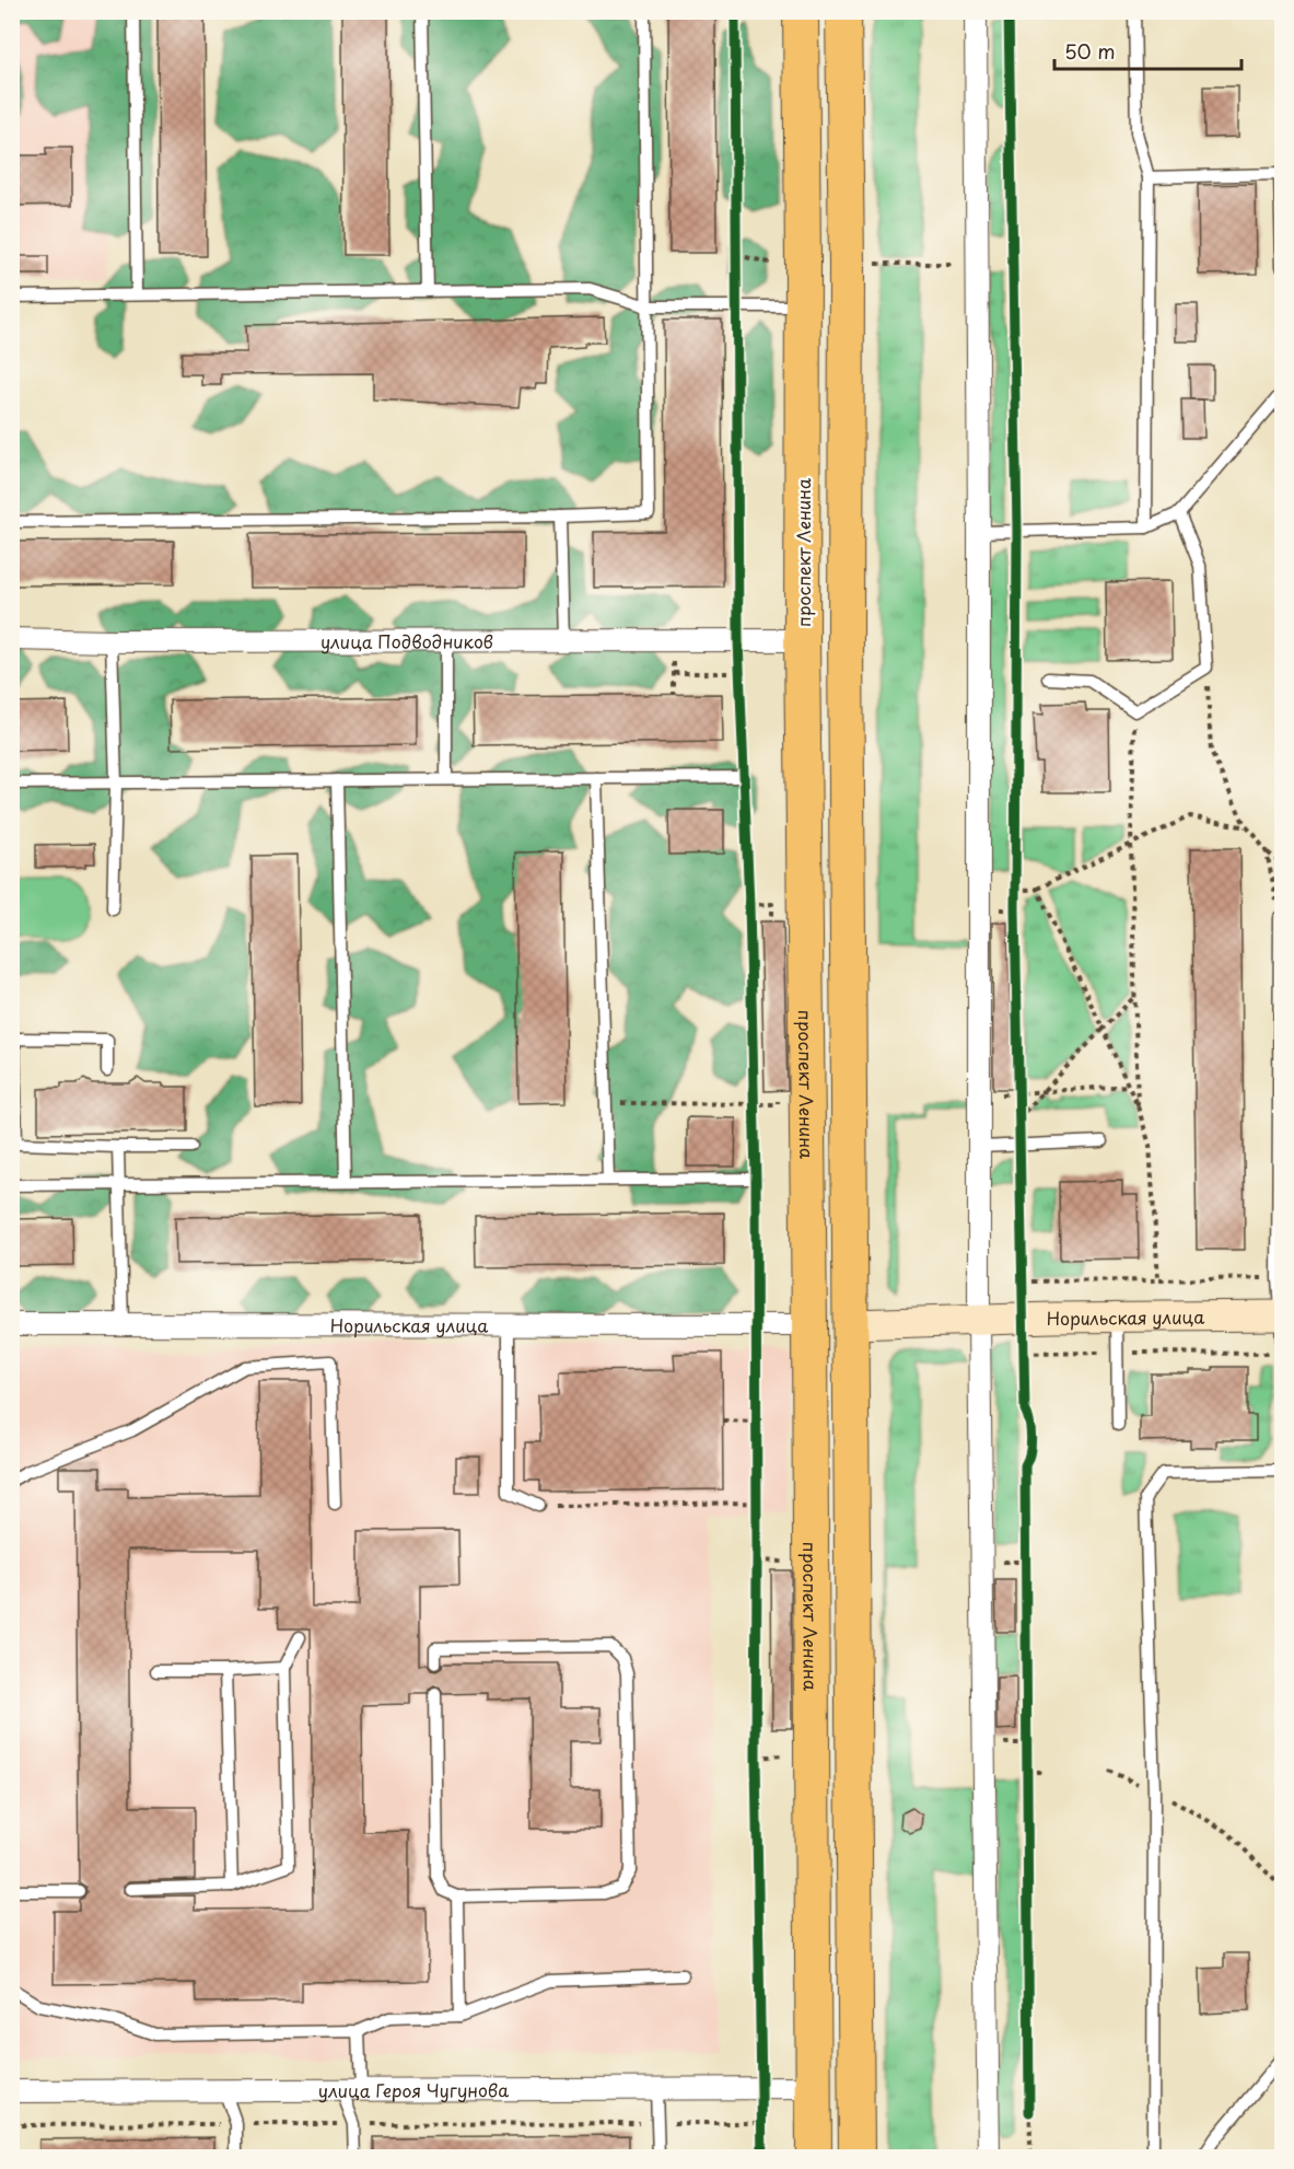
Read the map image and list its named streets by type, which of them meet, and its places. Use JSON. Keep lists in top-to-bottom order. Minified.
{"streets":{"main road":["проспект Ленина"],"street":["улица Подводников","Норильская улица","улица Героя Чугунова"]},"crossings":[["проспект Ленина","улица Подводников"],["проспект Ленина","Норильская улица"],["проспект Ленина","улица Героя Чугунова"]],"scale_bar":"50 m"}
